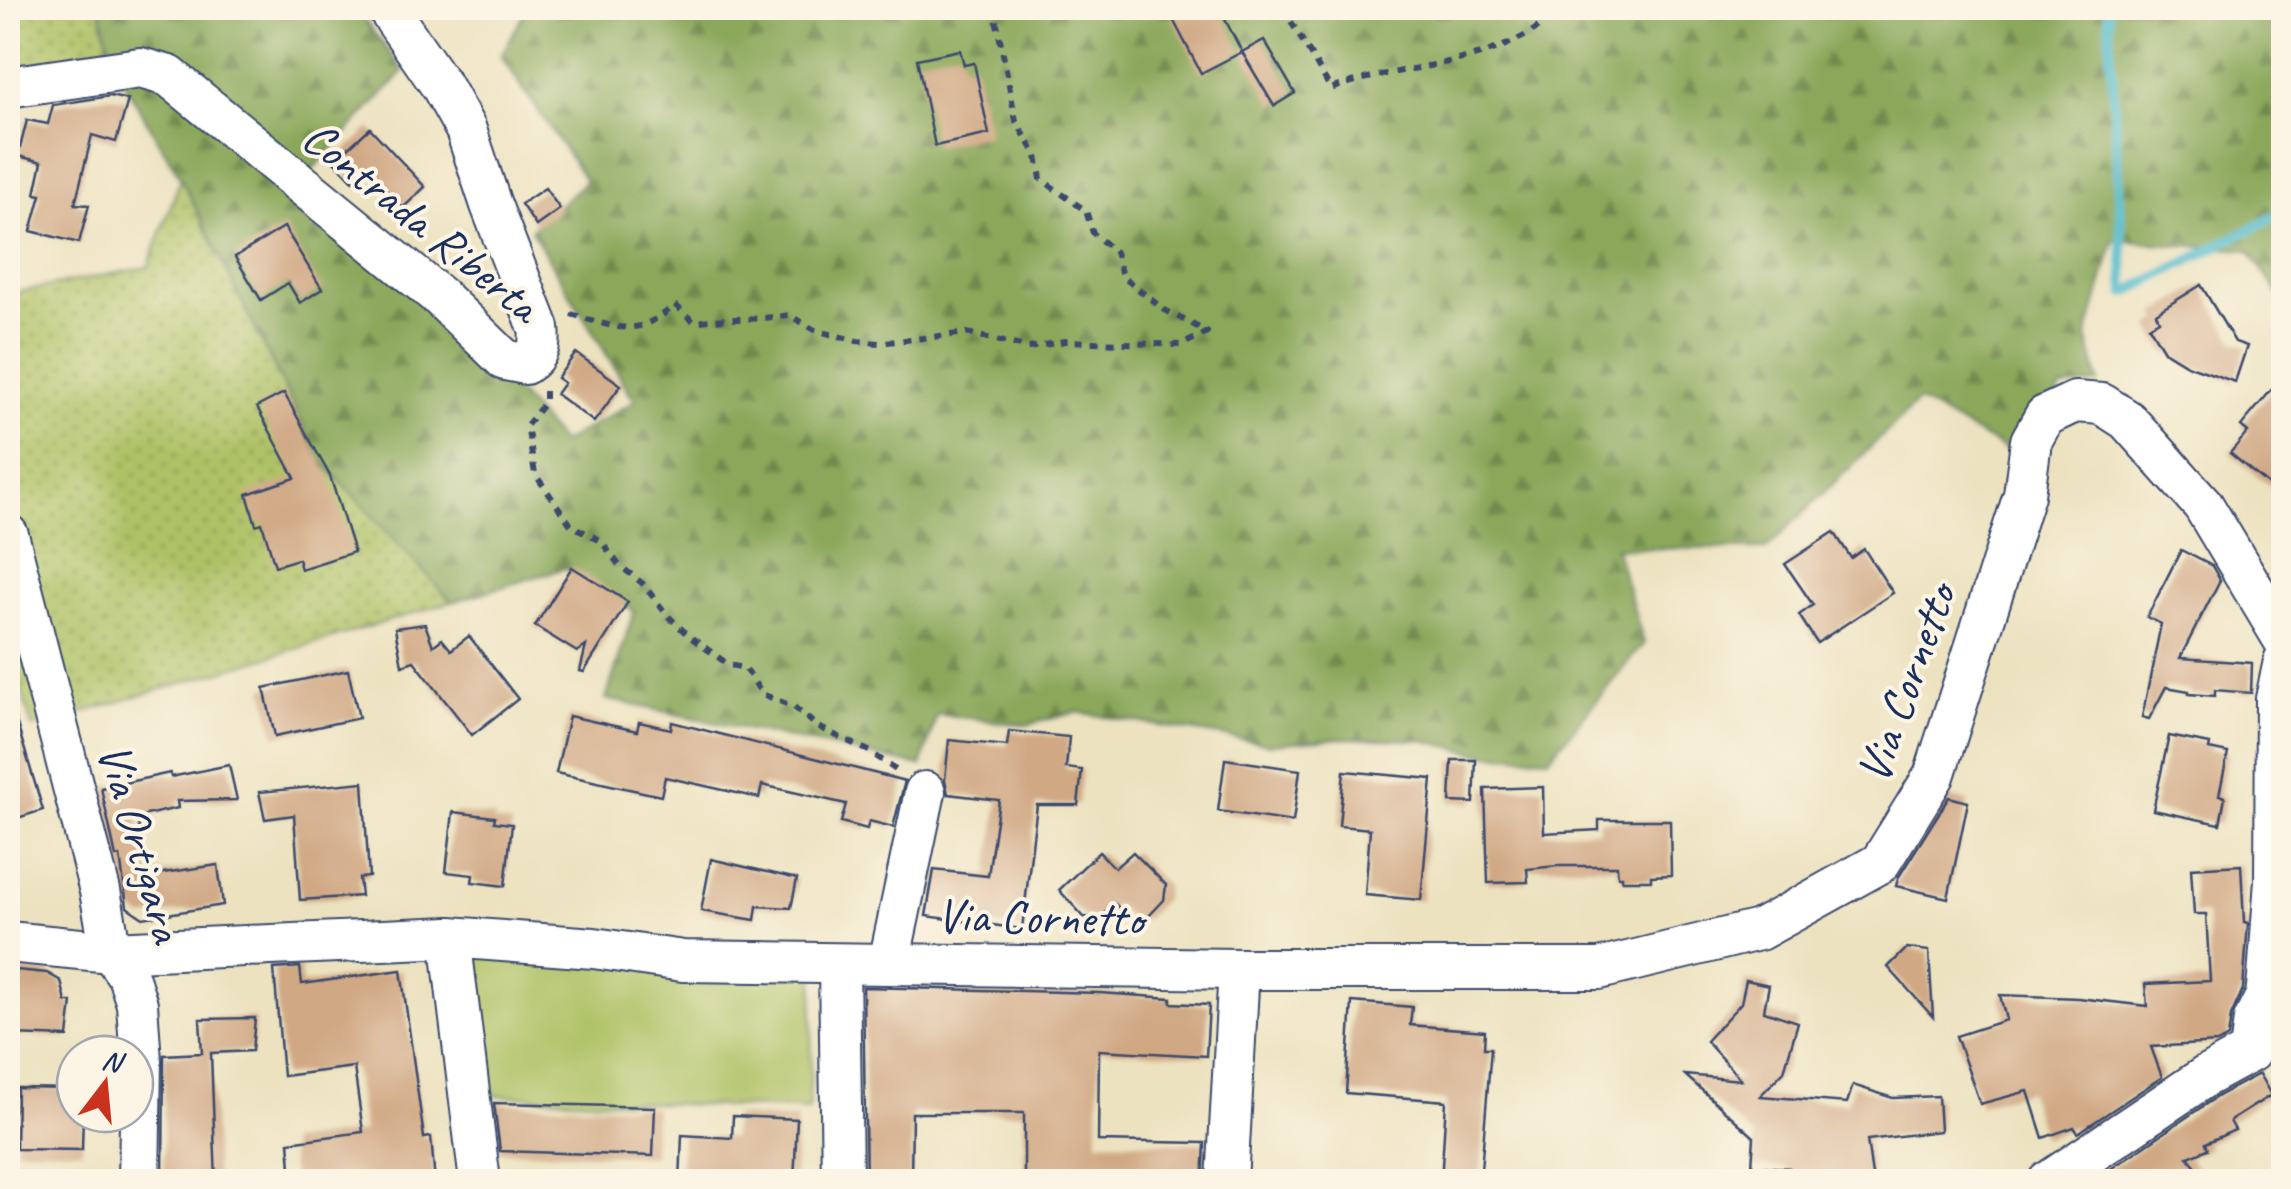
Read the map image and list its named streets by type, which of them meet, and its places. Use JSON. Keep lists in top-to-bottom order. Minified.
{"streets":{"street":["Contrada Riberta","Via Cornetto","Via Ortigara"]},"crossings":[["Via Cornetto","Via Ortigara"]],"north":"top"}
